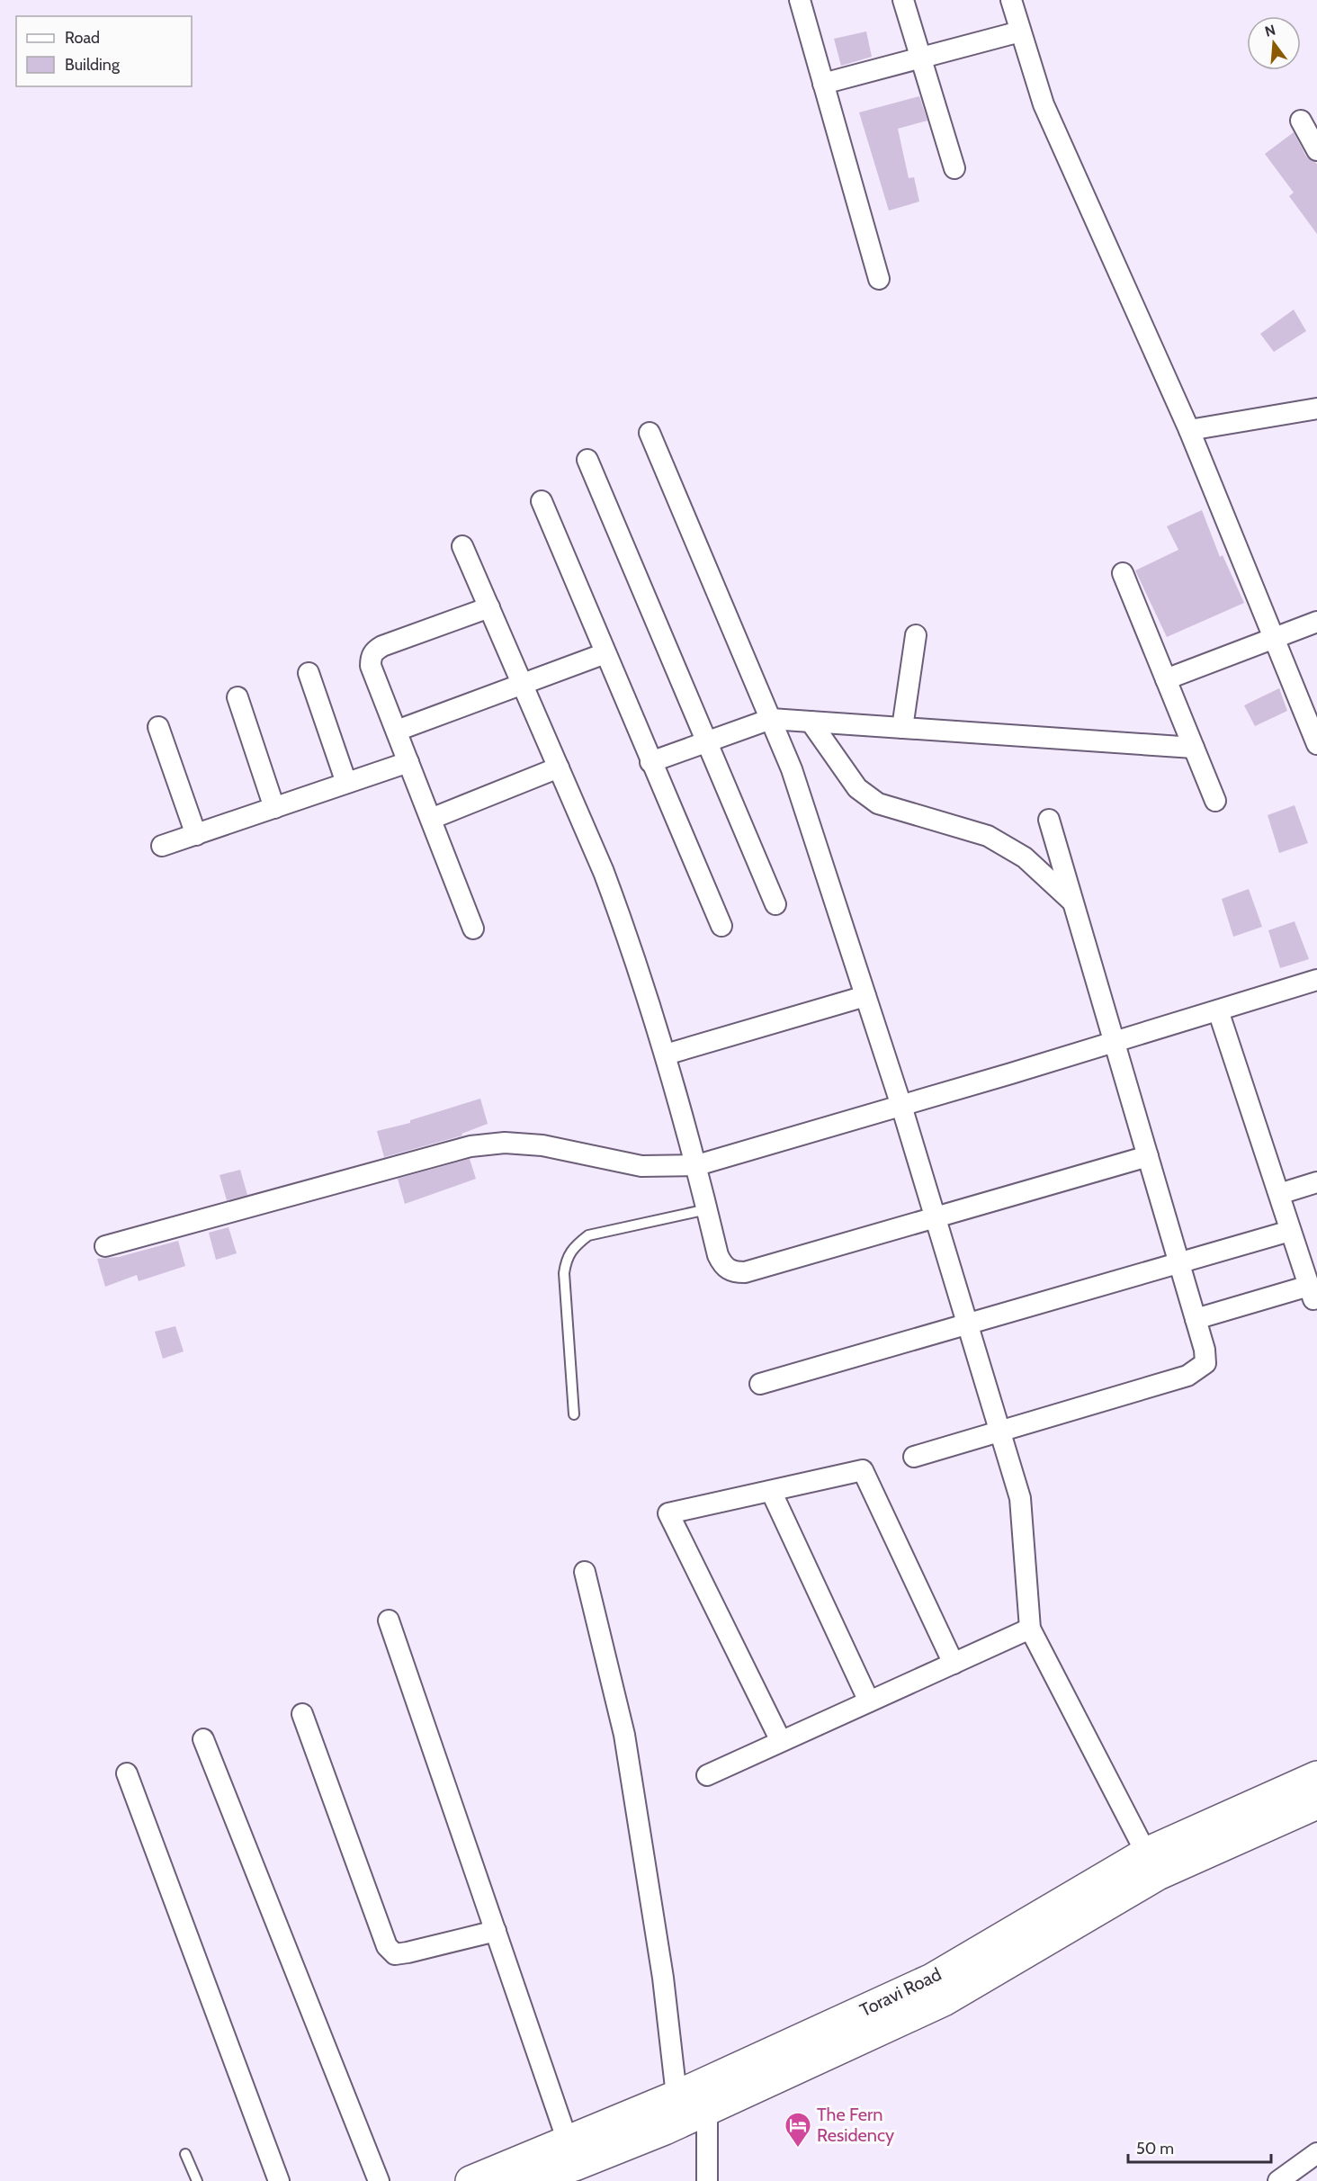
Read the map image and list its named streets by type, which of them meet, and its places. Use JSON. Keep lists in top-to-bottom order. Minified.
{"streets":{"highway":["Toravi Road"]},"places":{"hotel":["The Fern Residency"]},"legend":["Road","Building"],"scale_bar":"50 m","north":"top"}
